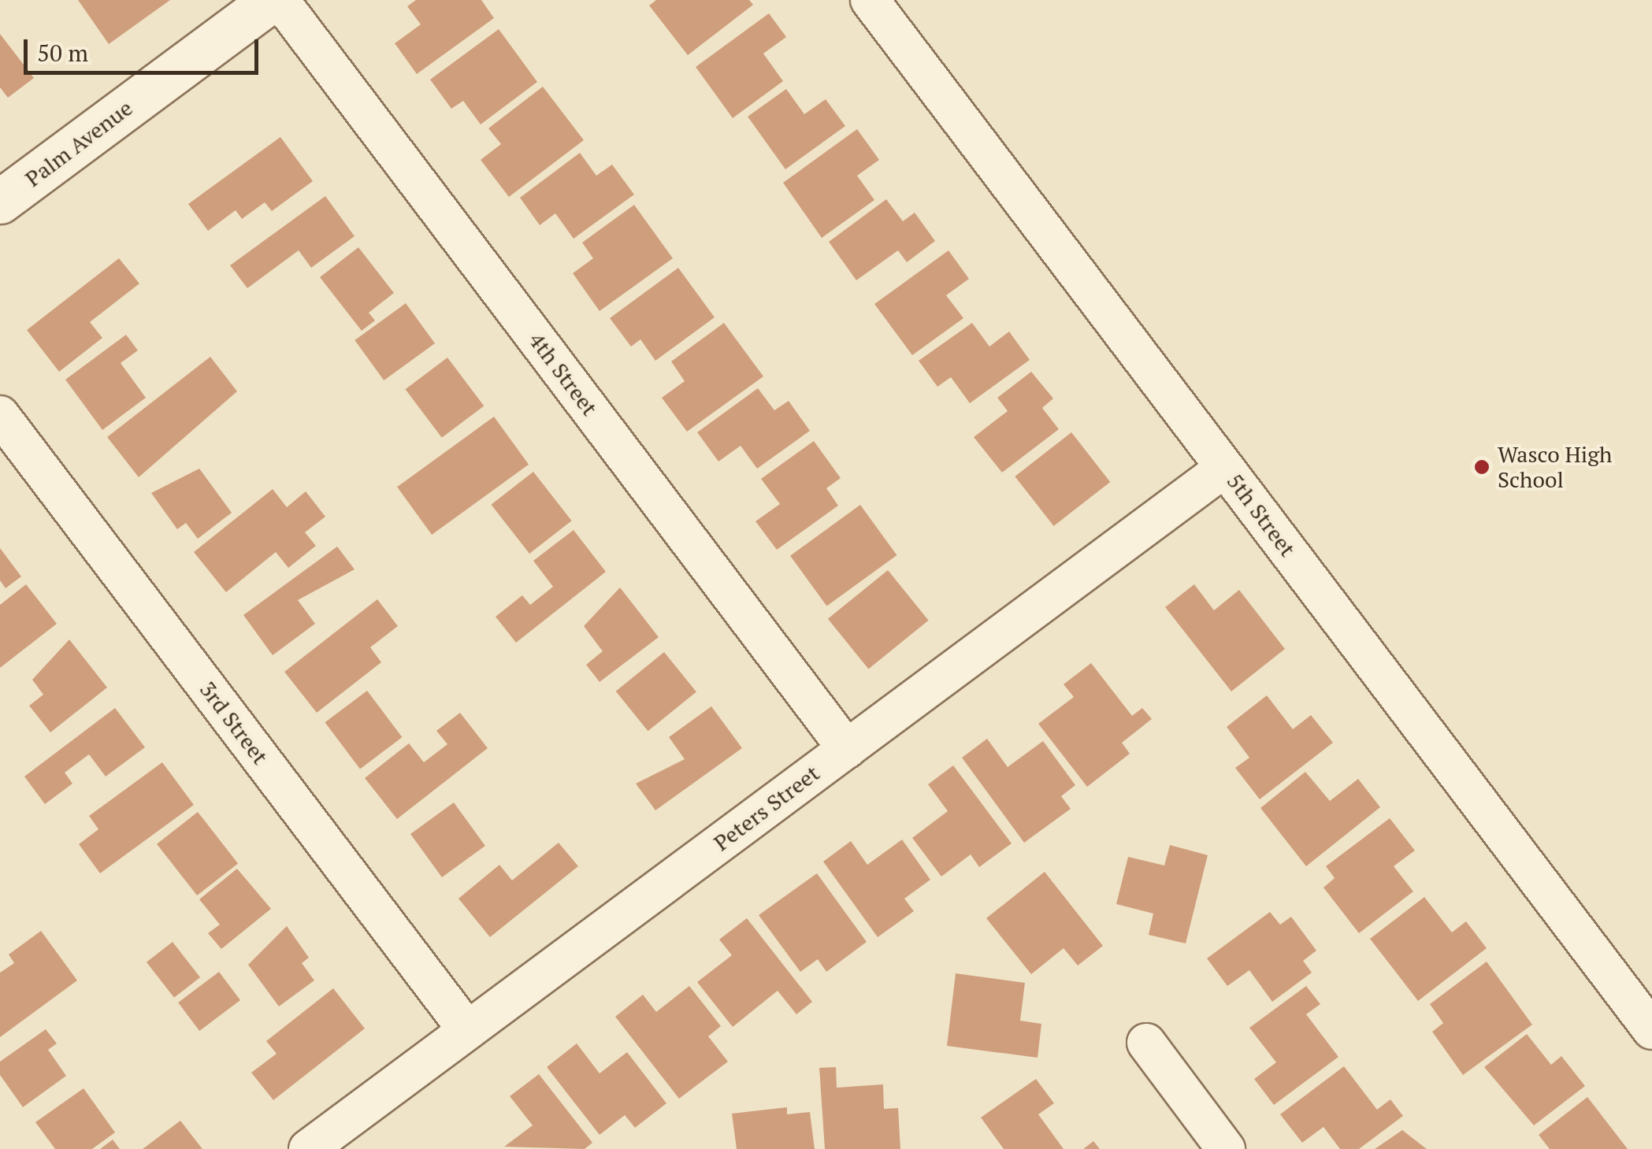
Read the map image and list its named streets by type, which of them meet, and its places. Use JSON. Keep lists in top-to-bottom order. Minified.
{"streets":{"main road":["Palm Avenue"],"street":["4th Street","5th Street","3rd Street","Peters Street"]},"crossings":[["4th Street","Peters Street"],["5th Street","Peters Street"],["3rd Street","Peters Street"]],"places":["Wasco High School"],"scale_bar":"50 m"}
